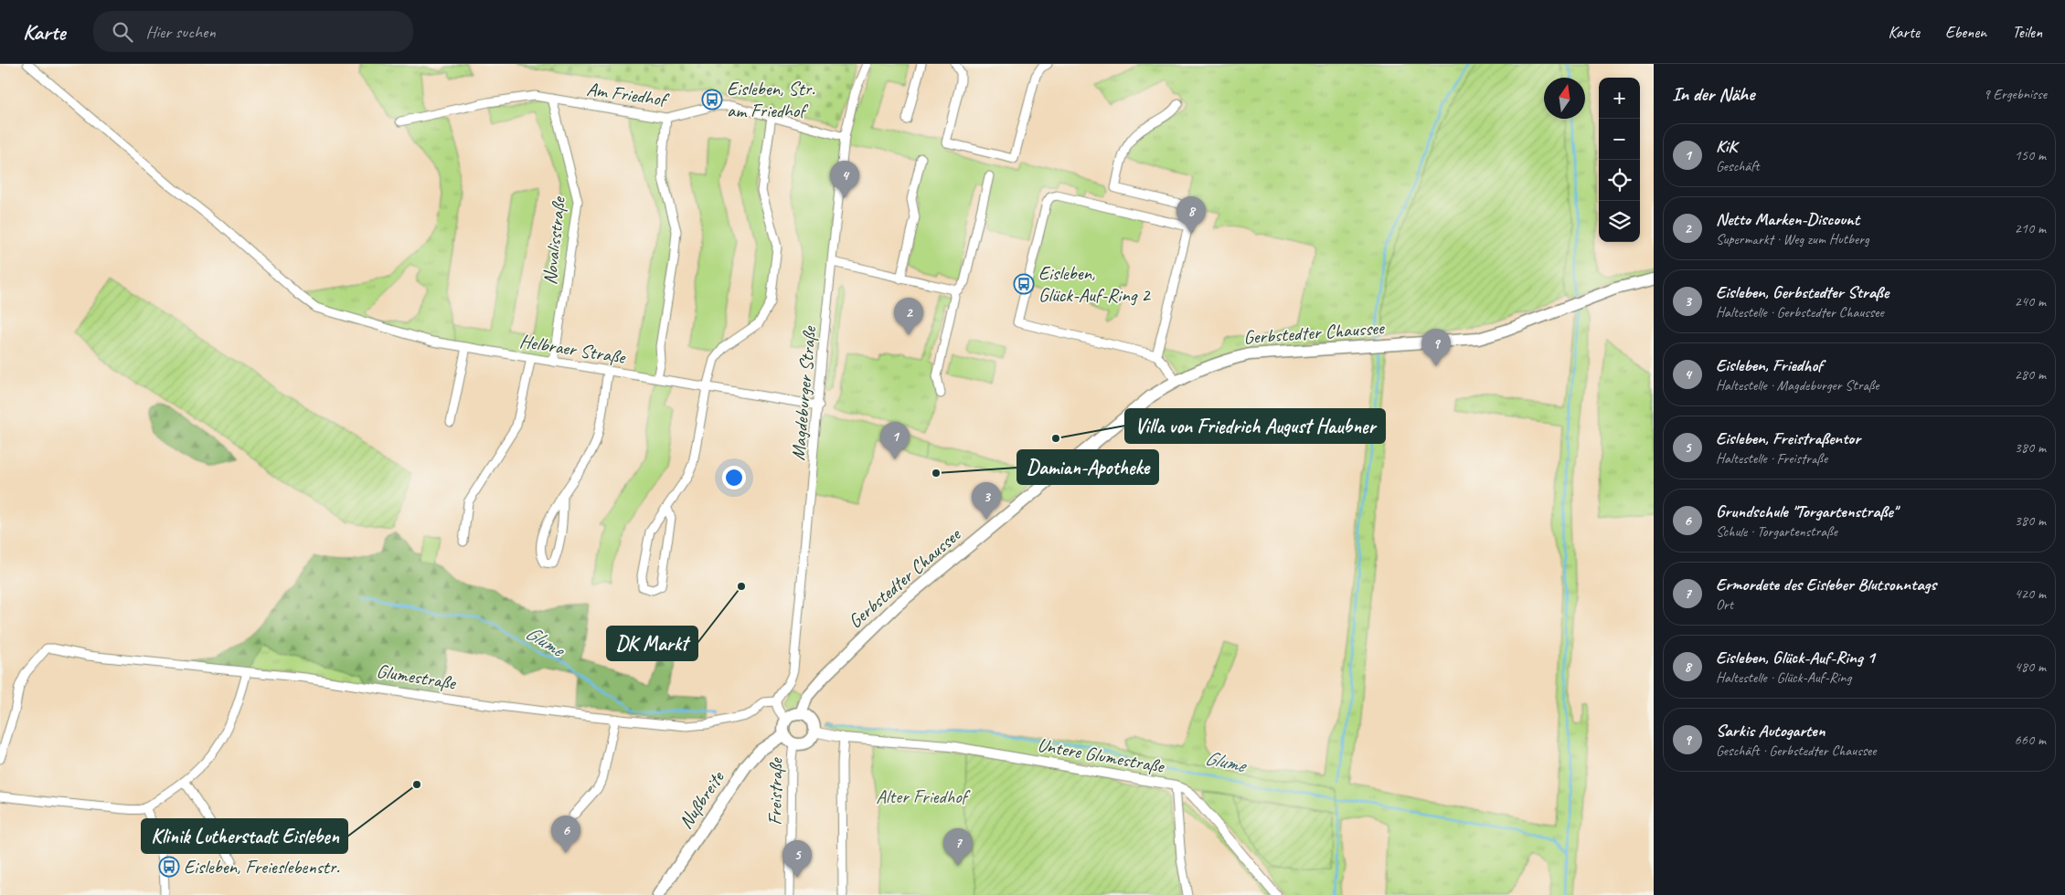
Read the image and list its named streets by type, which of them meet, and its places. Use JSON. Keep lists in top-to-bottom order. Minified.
{"streets":{"main road":["Gerbstedter Chaussee","Nußbreite"],"street":["Am Friedhof","Novalisstraße","Helbraer Straße","Magdeburger Straße","Glumestraße","Untere Glumestraße","Freistraße"]},"crossings":[["Am Friedhof","Novalisstraße"],["Am Friedhof","Magdeburger Straße"],["Novalisstraße","Helbraer Straße"],["Gerbstedter Chaussee","Freistraße"],["Gerbstedter Chaussee","Nußbreite"],["Helbraer Straße","Magdeburger Straße"],["Magdeburger Straße","Glumestraße"],["Freistraße","Nußbreite"]],"water":["Glume"],"parks":["Alter Friedhof"],"places":{"bus stop":["Eisleben, Str. am Friedhof","Eisleben, Glück-Auf-Ring 2","Eisleben, Freieslebenstr."],"other":["Villa von Friedrich August Haubner","Damian-Apotheke","DK Markt","Klinik Lutherstadt Eisleben"]},"north":"top","page":{"header":"Karte","search":"Hier suchen","nav":["Karte","Ebenen","Teilen"],"heading":["In der Nähe","9 Ergebnisse"],"map_buttons":["+","−"],"list":[{"mark":"1","name":"KiK","note":"Geschäft","value":"150 m"},{"mark":"2","name":"Netto Marken-Discount","note":"Supermarkt · Weg zum Hutberg","value":"210 m"},{"mark":"3","name":"Eisleben, Gerbstedter Straße","note":"Haltestelle · Gerbstedter Chaussee","value":"240 m"},{"mark":"4","name":"Eisleben, Friedhof","note":"Haltestelle · Magdeburger Straße","value":"280 m"},{"mark":"5","name":"Eisleben, Freistraßentor","note":"Haltestelle · Freistraße","value":"380 m"},{"mark":"6","name":"Grundschule \"Torgartenstraße\"","note":"Schule · Torgartenstraße","value":"380 m"},{"mark":"7","name":"Ermordete des Eisleber Blutsonntags","note":"Ort","value":"420 m"},{"mark":"8","name":"Eisleben, Glück-Auf-Ring 1","note":"Haltestelle · Glück-Auf-Ring","value":"480 m"},{"mark":"9","name":"Sarkis Autogarten","note":"Geschäft · Gerbstedter Chaussee","value":"660 m"}],"pins":["4","8","2","9","1","3","6","7","5"]}}
